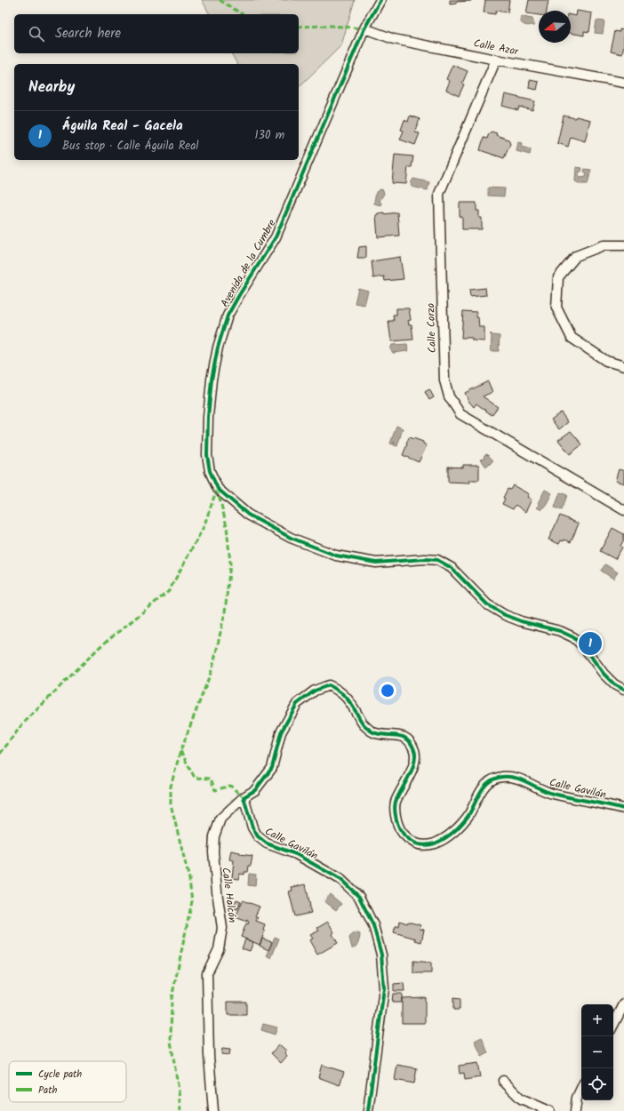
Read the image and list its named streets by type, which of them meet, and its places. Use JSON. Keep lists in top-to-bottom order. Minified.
{"streets":{"street":["Calle Azor","Avenida de la Cumbre","Calle Corzo","Calle Gavilán","Calle Halcón"]},"crossings":[["Calle Azor","Avenida de la Cumbre"],["Calle Azor","Calle Corzo"],["Calle Gavilán","Calle Halcón"]],"legend":["Cycle path","Path"],"north":"left","page":{"search":"Search here","heading":"Nearby","list":[{"mark":"1","name":"Águila Real - Gacela","note":"Bus stop · Calle Águila Real","value":"130 m"}],"pins":"1","map_buttons":["+","−"]}}
